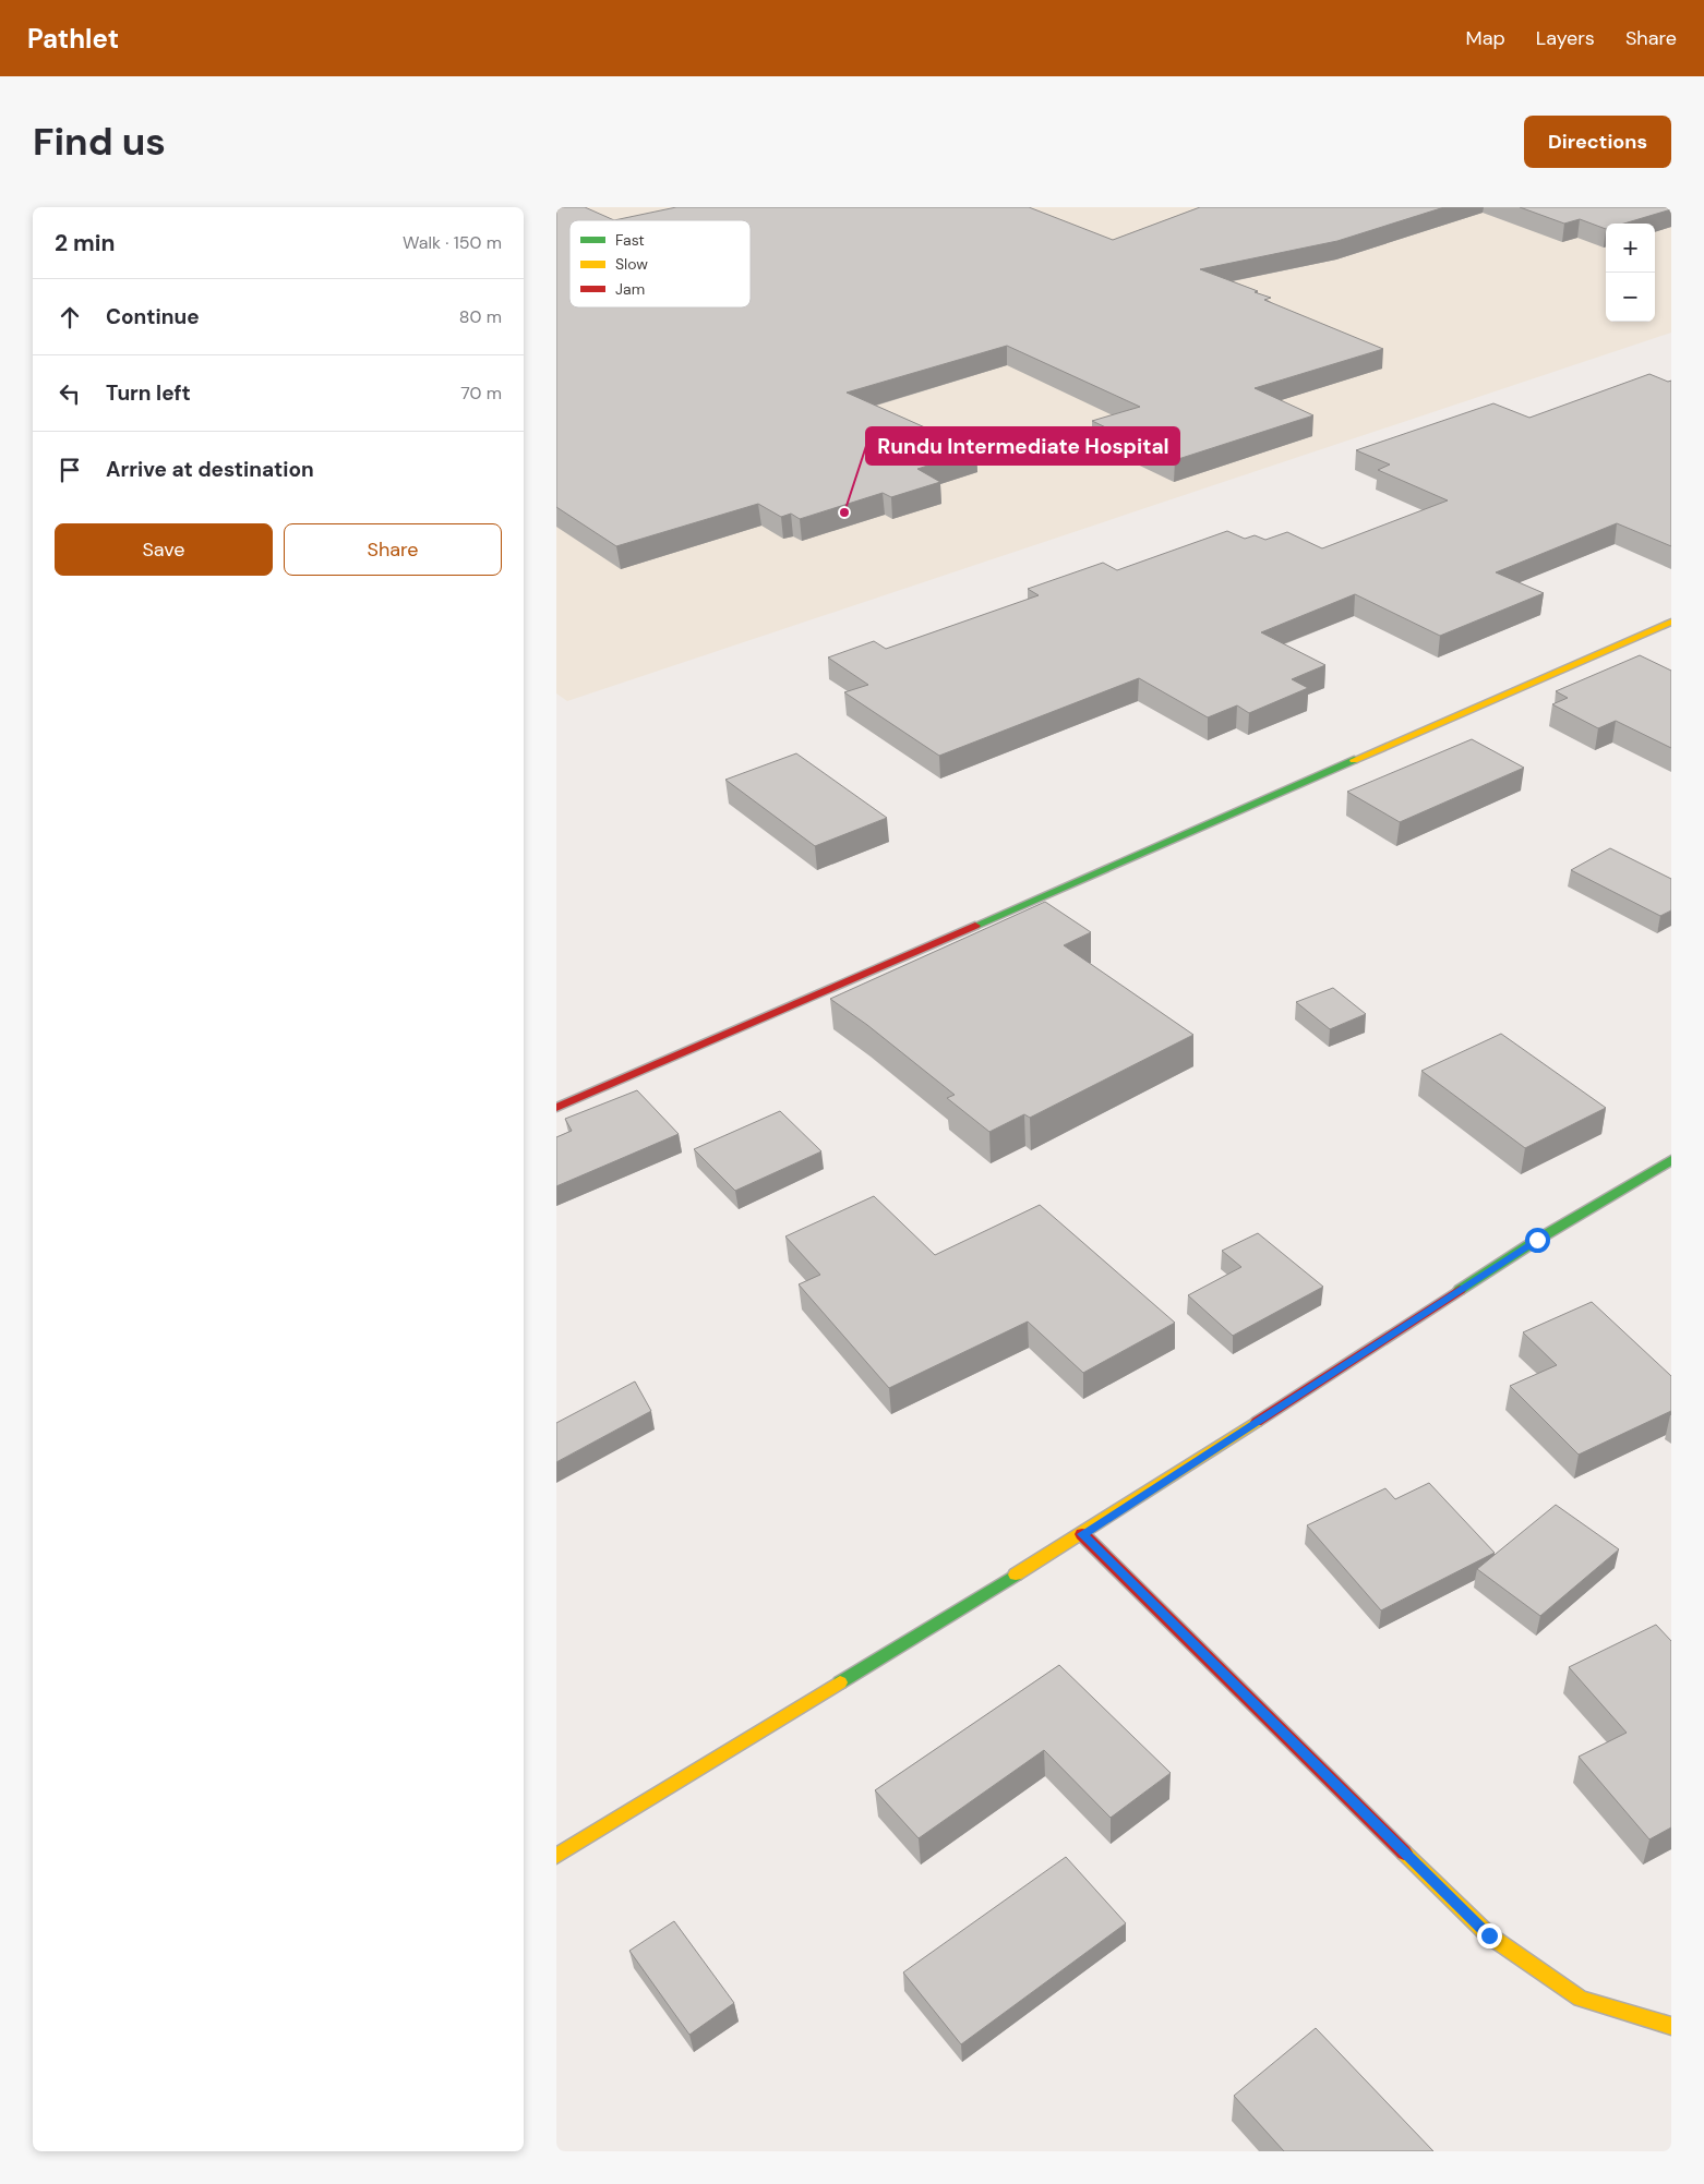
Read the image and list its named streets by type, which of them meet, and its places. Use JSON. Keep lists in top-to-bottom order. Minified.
{"places":["Rundu Intermediate Hospital"],"legend":["Fast","Slow","Jam"],"page":{"header":"Pathlet","nav":["Map","Layers","Share"],"buttons":["Directions",["Save","Share"]],"title":"Find us","heading":["2 min","Walk · 150 m"],"map_buttons":["+","−"],"list":[["Continue","80 m"],["Turn left","70 m"],"Arrive at destination"]}}
